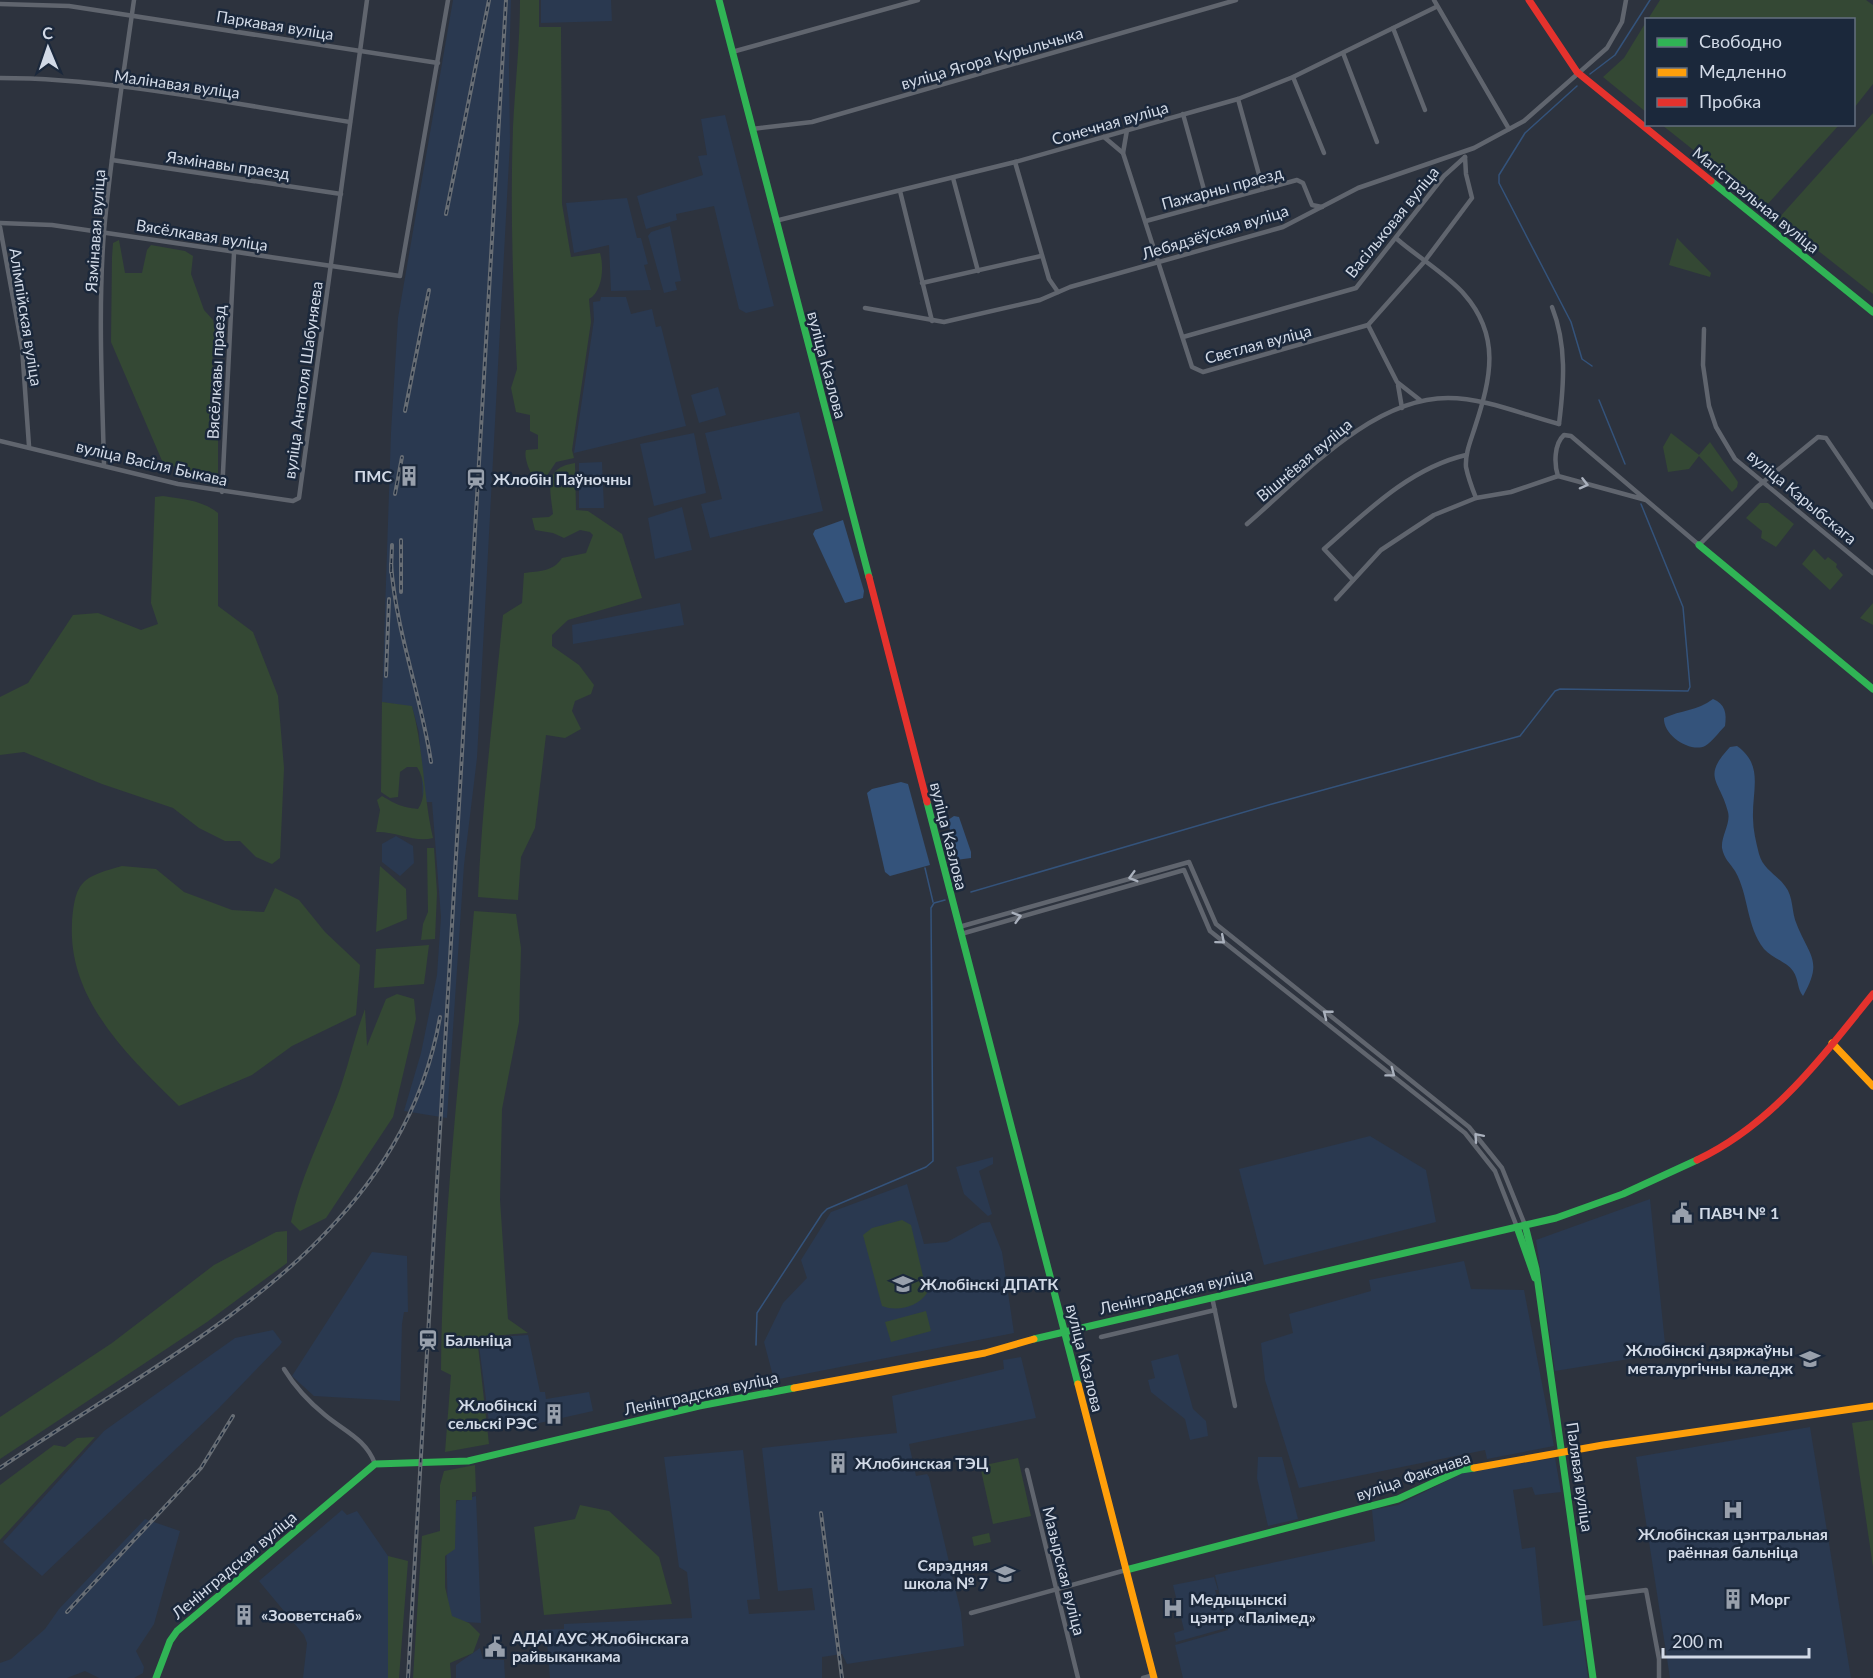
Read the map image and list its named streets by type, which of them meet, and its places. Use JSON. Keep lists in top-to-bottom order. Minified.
{"streets":{"main road":["Магістральная вуліца","вуліца Казлова","Ленінградская вуліца","вуліца Факанава","Палявая вуліца"],"street":["Паркавая вуліца","вуліца Ягора Курыльчыка","Малінавая вуліца","Сонечная вуліца","Язмінавы праезд","Пажарны праезд","Васільковая вуліца","Язмінавая вуліца","Лебядзёўская вуліца","Вясёлкавая вуліца","Алімпійская вуліца","Светлая вуліца","Вясёлкавы праезд","вуліца Анатоля Шабуняева","Вішнёвая вуліца","вуліца Васіля Быкава","вуліца Карыбскага","Мазырская вуліца"]},"crossings":[["Паркавая вуліца","Язмінавая вуліца"],["Паркавая вуліца","Вясёлкавая вуліца"],["Паркавая вуліца","вуліца Анатоля Шабуняева"],["вуліца Ягора Курыльчыка","вуліца Казлова"],["Малінавая вуліца","Язмінавая вуліца"],["Малінавая вуліца","вуліца Анатоля Шабуняева"],["Сонечная вуліца","вуліца Казлова"],["Язмінавы праезд","Язмінавая вуліца"],["Язмінавы праезд","вуліца Анатоля Шабуняева"],["Пажарны праезд","Лебядзёўская вуліца"],["Пажарны праезд","Светлая вуліца"],["Магістральная вуліца","Лебядзёўская вуліца"],["Васільковая вуліца","Лебядзёўская вуліца"],["Васільковая вуліца","Светлая вуліца"],["Язмінавая вуліца","Вясёлкавая вуліца"],["Язмінавая вуліца","вуліца Васіля Быкава"],["Лебядзёўская вуліца","Светлая вуліца"],["Вясёлкавая вуліца","Алімпійская вуліца"],["Вясёлкавая вуліца","Вясёлкавы праезд"],["Вясёлкавая вуліца","вуліца Анатоля Шабуняева"],["Алімпійская вуліца","вуліца Васіля Быкава"],["вуліца Казлова","Ленінградская вуліца"],["вуліца Казлова","вуліца Факанава"],["Вясёлкавы праезд","вуліца Васіля Быкава"],["вуліца Анатоля Шабуняева","вуліца Васіля Быкава"],["Ленінградская вуліца","Палявая вуліца"],["вуліца Факанава","Палявая вуліца"],["вуліца Факанава","Мазырская вуліца"]],"places":{"building":["ПМС","Жлобінскі сельскі РЭС","Жлобинская ТЭЦ","Морг","«Зооветснаб»"],"station":["Жлобін Паўночны","Бальніца"],"public building":["ПАВЧ № 1","АДАІ АУС Жлобінскага райвыканкама"],"school or university":["Жлобінскі ДПАТК","Жлобінскі дзяржаўны металургічны каледж","Сярэдняя школа № 7"],"hospital":["Жлобінская цэнтральная раённая бальніца","Медыцынскі цэнтр «Палімед»"]},"legend":["Свободно","Медленно","Пробка"],"scale_bar":"200 m","north":"top"}
